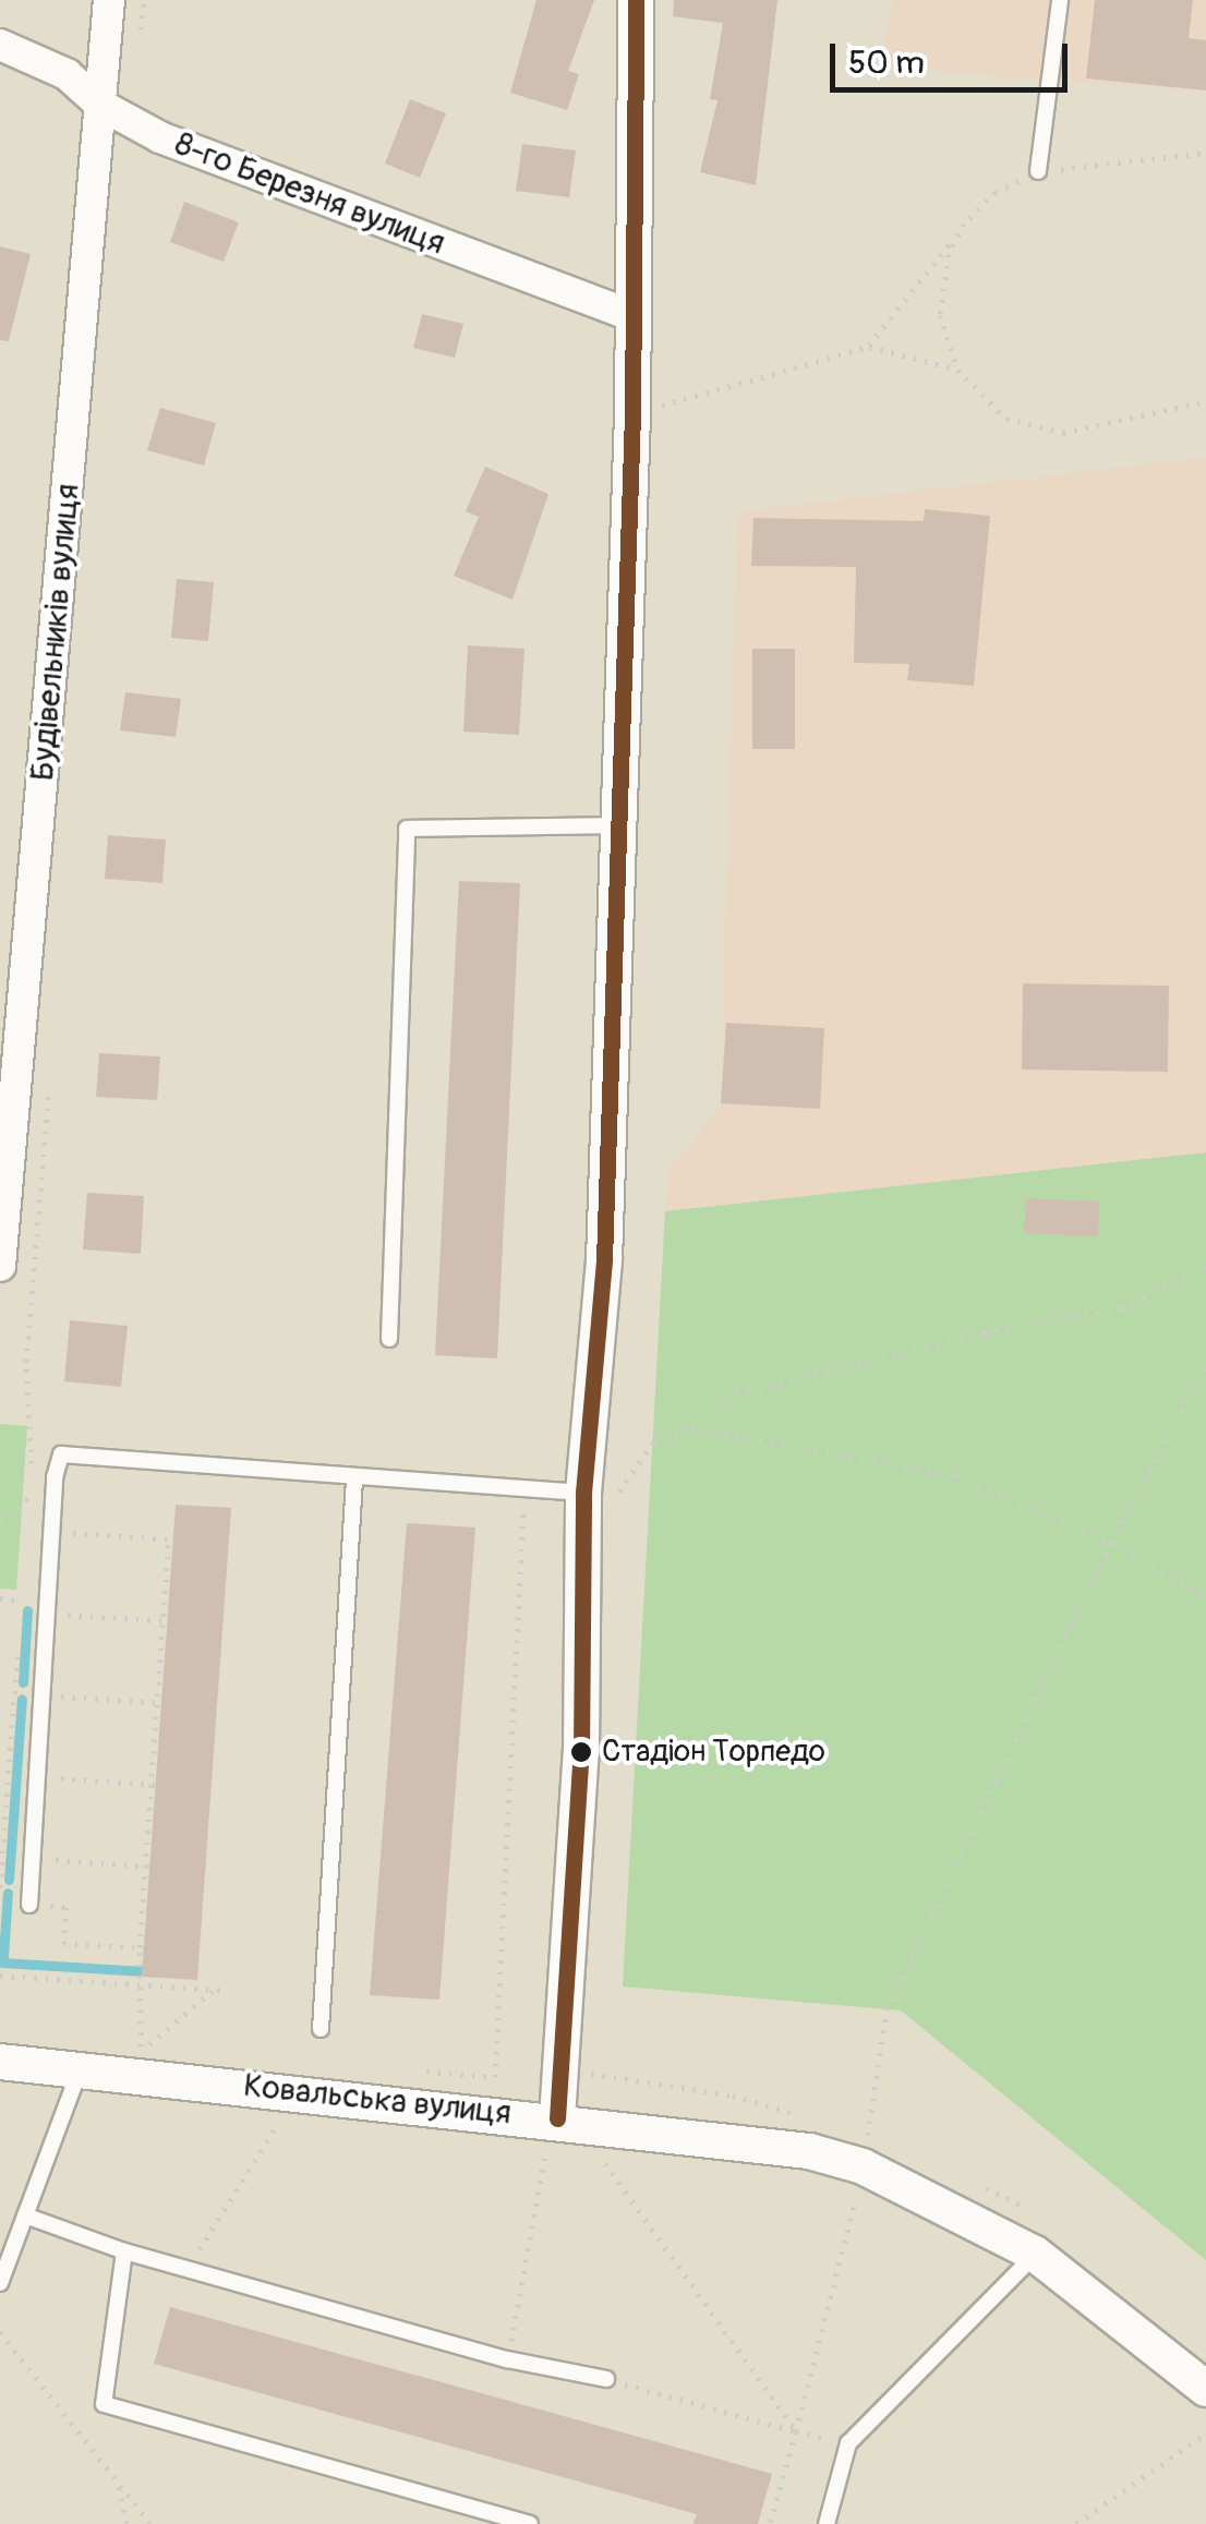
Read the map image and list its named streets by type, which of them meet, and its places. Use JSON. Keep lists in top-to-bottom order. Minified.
{"streets":{"street":["8-го Березня вулиця","Будівельників вулиця","Ковальська вулиця"]},"crossings":[["8-го Березня вулиця","Будівельників вулиця"]],"places":["Стадіон Торпедо"],"scale_bar":"50 m"}
